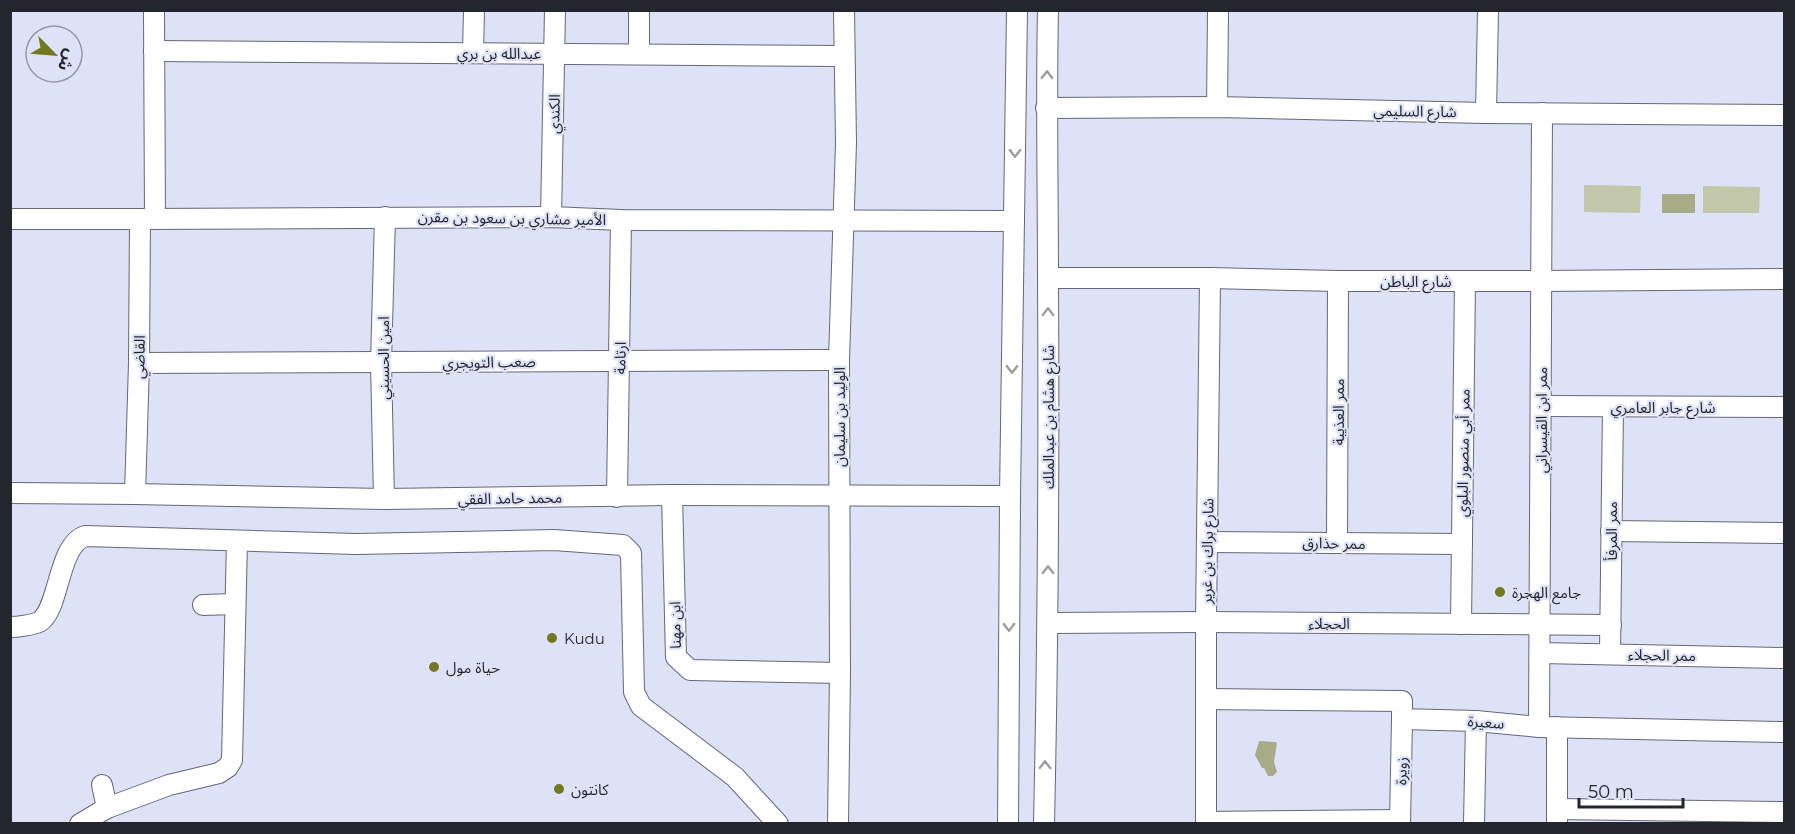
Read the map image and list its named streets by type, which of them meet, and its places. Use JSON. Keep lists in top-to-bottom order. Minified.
{"streets":{"street":["عبدالله بن بري","شارع السليمي","الكندي","الأمير مشاري بن سعود بن مقرن","شارع الباطن","القاضي","امين الحسيني","ارتامة","صعب التويجري","شارع جابر العامري","ممر العذيبة","الوليد بن سليمان","شارع هشام بن عبدالملك","ممر ابن القيسراني","ممر أبي منصور البلوي","محمد حامد الفقي","ممر المرفأ","ممر حذارق","شارع براك بن غرير","الحجلاء","ابن مهنا","ممر الحجلاء","سعيرة","زويرة"]},"crossings":[["عبدالله بن بري","الكندي"],["عبدالله بن بري","القاضي"],["عبدالله بن بري","الوليد بن سليمان"],["شارع السليمي","شارع هشام بن عبدالملك"],["شارع السليمي","ممر ابن القيسراني"],["الكندي","الأمير مشاري بن سعود بن مقرن"],["الأمير مشاري بن سعود بن مقرن","القاضي"],["الأمير مشاري بن سعود بن مقرن","امين الحسيني"],["الأمير مشاري بن سعود بن مقرن","ارتامة"],["الأمير مشاري بن سعود بن مقرن","الوليد بن سليمان"],["شارع الباطن","ممر العذيبة"],["شارع الباطن","شارع هشام بن عبدالملك"],["شارع الباطن","ممر ابن القيسراني"],["شارع الباطن","ممر أبي منصور البلوي"],["شارع الباطن","شارع براك بن غرير"],["القاضي","صعب التويجري"],["القاضي","محمد حامد الفقي"],["امين الحسيني","صعب التويجري"],["امين الحسيني","محمد حامد الفقي"],["ارتامة","صعب التويجري"],["ارتامة","محمد حامد الفقي"],["صعب التويجري","الوليد بن سليمان"],["شارع جابر العامري","ممر ابن القيسراني"],["شارع جابر العامري","ممر المرفأ"],["ممر العذيبة","ممر حذارق"],["الوليد بن سليمان","محمد حامد الفقي"],["الوليد بن سليمان","ابن مهنا"],["شارع هشام بن عبدالملك","الحجلاء"],["ممر ابن القيسراني","الحجلاء"],["ممر ابن القيسراني","ممر الحجلاء"],["ممر ابن القيسراني","سعيرة"],["ممر أبي منصور البلوي","ممر حذارق"],["ممر أبي منصور البلوي","الحجلاء"],["محمد حامد الفقي","ابن مهنا"],["ممر المرفأ","الحجلاء"],["ممر المرفأ","ممر الحجلاء"],["ممر حذارق","شارع براك بن غرير"],["شارع براك بن غرير","الحجلاء"],["سعيرة","زويرة"]],"places":["جامع الهجرة","Kudu","حياة مول","كانتون"],"scale_bar":"50 m","north":"bottom right"}
